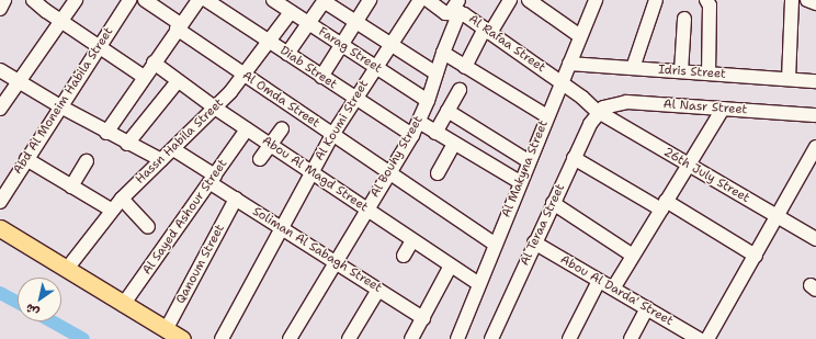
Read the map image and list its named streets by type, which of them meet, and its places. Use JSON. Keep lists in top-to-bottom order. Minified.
{"streets":{"street":["Al Rafaa Street","Farag Street","Diab Street","Idris Street","Al Omda Street","Abd Al Moneim Habila Street","Al Nasr Street","Al Koumi Street","Hassn Habila Street","Al Bouhy Street","Al Makyna Street","Abou Al Magd Street","26th July Street","Al Sayed Ashour Street","Al Teraa Street","Soliman Al Sabagh Street","Qanoum Street","Abou Al Darda' Street"]},"crossings":[["Al Rafaa Street","Al Nasr Street"],["Al Rafaa Street","Al Bouhy Street"],["Al Rafaa Street","Al Makyna Street"],["Al Rafaa Street","26th July Street"],["Al Rafaa Street","Al Teraa Street"],["Farag Street","Al Koumi Street"],["Farag Street","Hassn Habila Street"],["Farag Street","Al Bouhy Street"],["Diab Street","Al Koumi Street"],["Diab Street","Hassn Habila Street"],["Diab Street","Al Bouhy Street"],["Idris Street","Al Makyna Street"],["Al Omda Street","Al Koumi Street"],["Al Omda Street","Hassn Habila Street"],["Al Omda Street","Al Bouhy Street"],["Al Omda Street","Al Makyna Street"],["Al Nasr Street","26th July Street"],["Al Nasr Street","Al Teraa Street"],["Al Koumi Street","Abou Al Magd Street"],["Al Koumi Street","Soliman Al Sabagh Street"],["Hassn Habila Street","Abou Al Magd Street"],["Hassn Habila Street","Soliman Al Sabagh Street"],["Al Bouhy Street","Abou Al Magd Street"],["Al Bouhy Street","Soliman Al Sabagh Street"],["Al Makyna Street","Abou Al Magd Street"],["Abou Al Magd Street","Al Sayed Ashour Street"],["26th July Street","Al Teraa Street"],["Al Sayed Ashour Street","Soliman Al Sabagh Street"],["Al Teraa Street","Abou Al Darda' Street"],["Soliman Al Sabagh Street","Qanoum Street"]],"north":"bottom left"}
